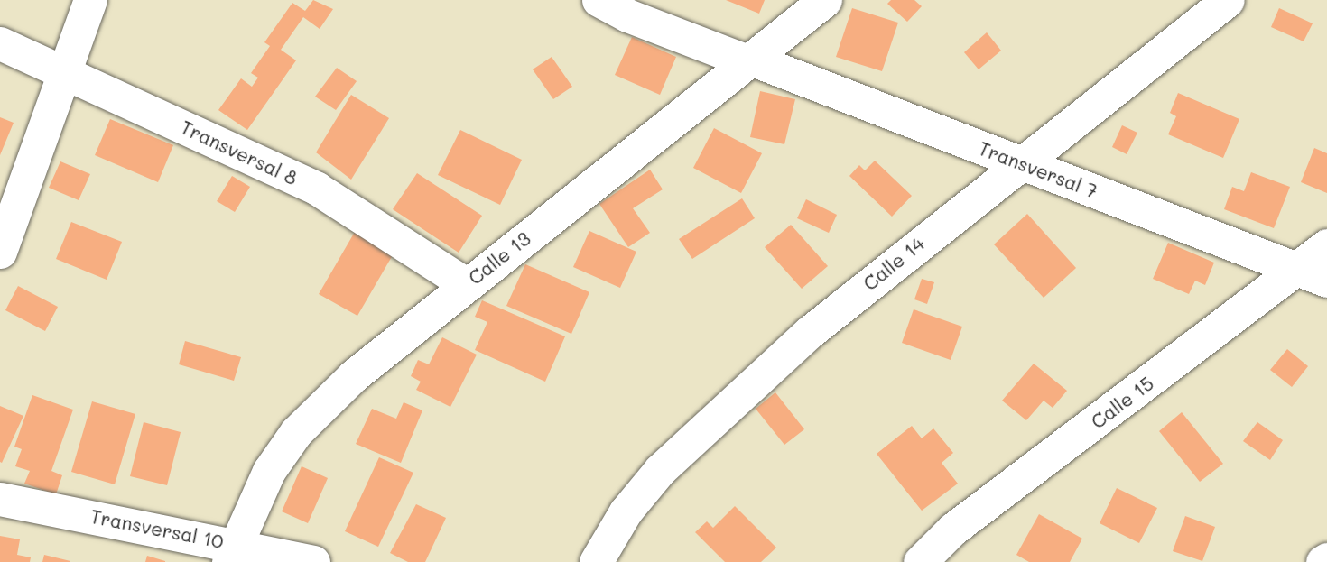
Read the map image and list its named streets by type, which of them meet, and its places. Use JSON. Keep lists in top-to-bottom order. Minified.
{"streets":{"street":["Transversal 8","Transversal 7","Calle 13","Calle 14","Calle 15","Transversal 10"]},"crossings":[["Transversal 8","Calle 13"],["Transversal 7","Calle 13"],["Transversal 7","Calle 14"],["Transversal 7","Calle 15"],["Calle 13","Transversal 10"]]}
